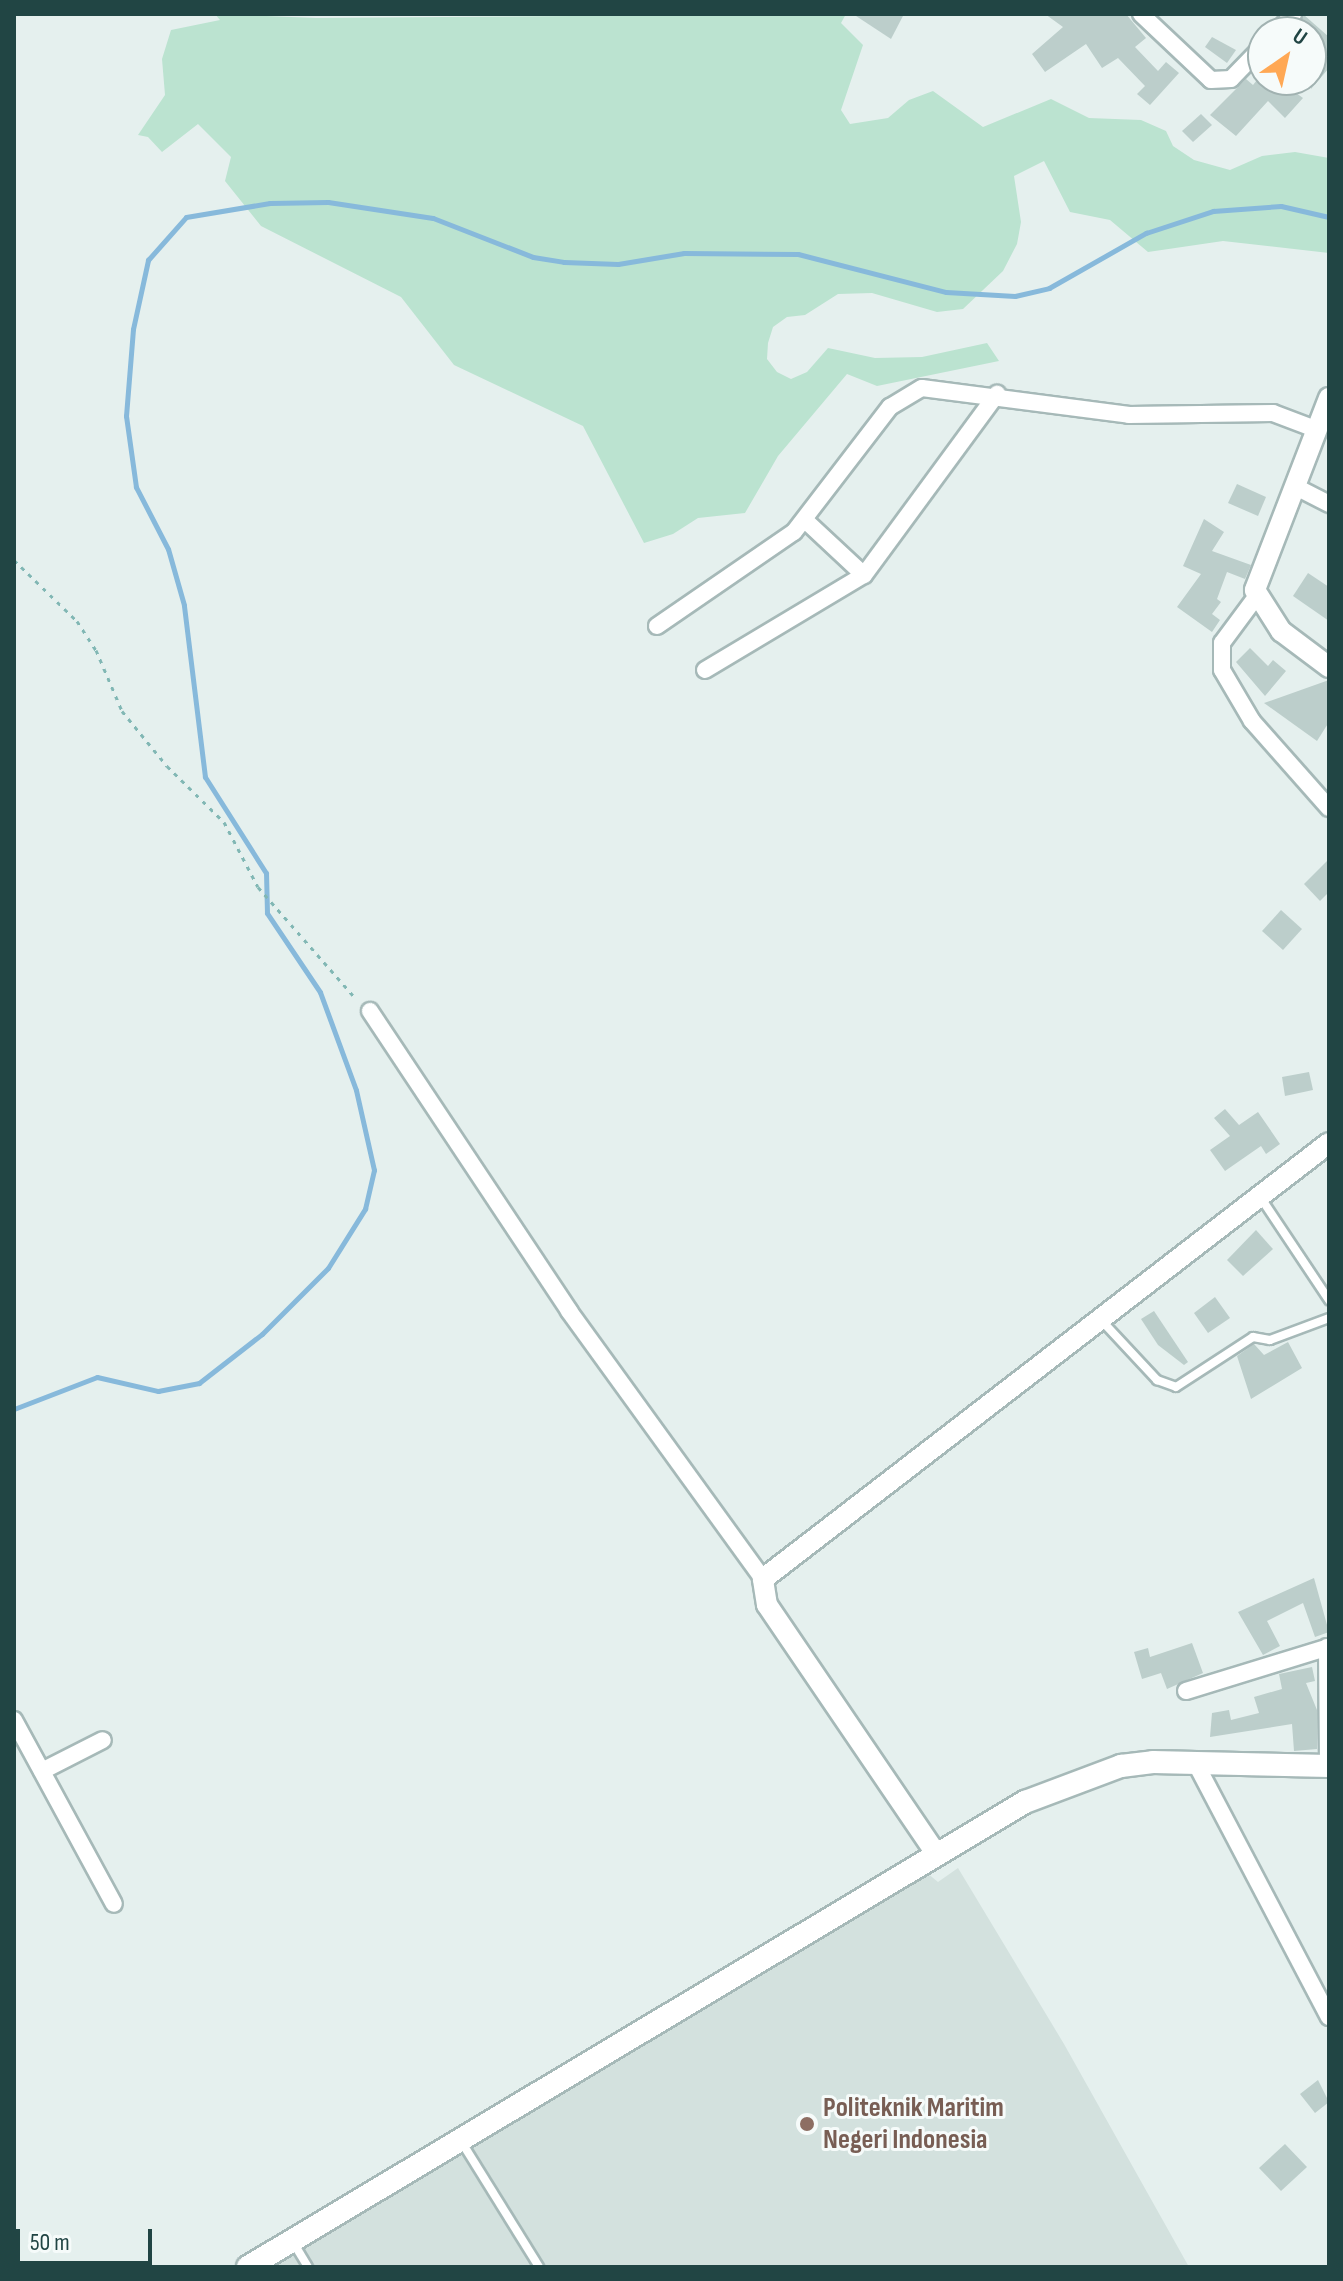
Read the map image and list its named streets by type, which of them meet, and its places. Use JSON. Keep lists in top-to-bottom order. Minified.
{"places":["Politeknik Maritim Negeri Indonesia"],"scale_bar":"50 m","north":"top right"}
